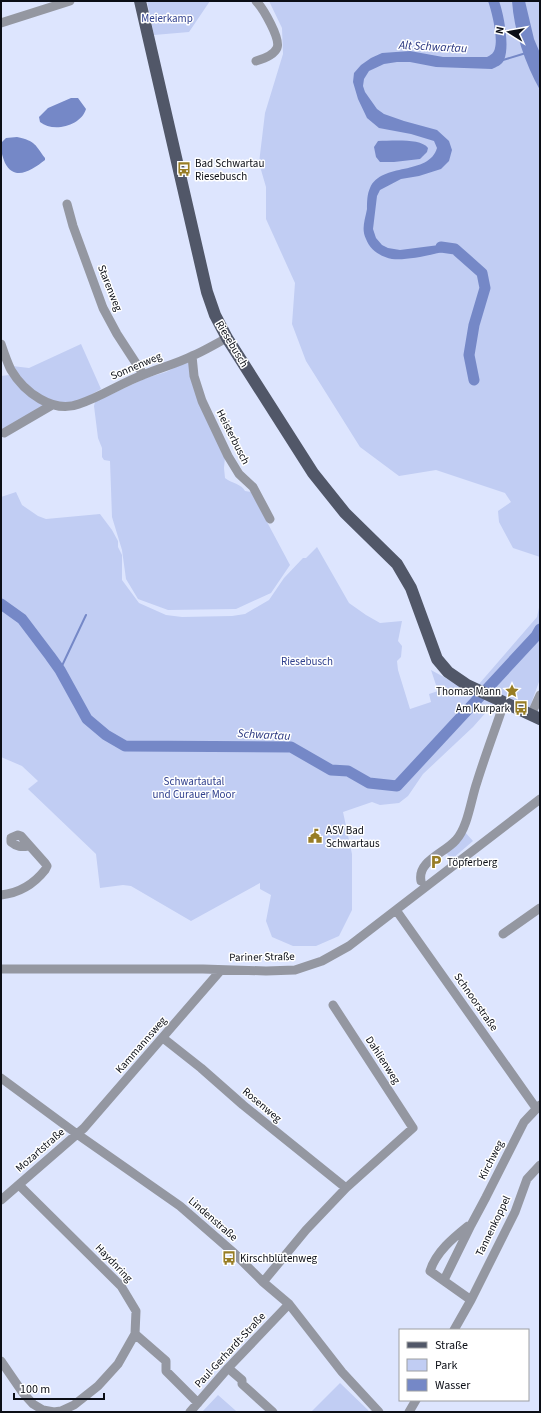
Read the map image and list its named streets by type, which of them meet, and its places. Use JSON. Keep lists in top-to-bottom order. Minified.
{"streets":{"main road":["Riesebusch"],"street":["Starenweg","Sonnenweg","Heisterbusch","Pariner Straße","Schnoorstraße","Kammannsweg","Dahlienweg","Rosenweg","Mozartstraße","Kirchweg","Lindenstraße","Tannenkoppel","Haydnring","Paul-Gerhardt-Straße"]},"crossings":[["Starenweg","Sonnenweg"],["Riesebusch","Sonnenweg"],["Sonnenweg","Heisterbusch"],["Pariner Straße","Schnoorstraße"],["Pariner Straße","Kammannsweg"],["Schnoorstraße","Kirchweg"],["Kammannsweg","Rosenweg"],["Kammannsweg","Mozartstraße"],["Kammannsweg","Lindenstraße"],["Dahlienweg","Rosenweg"],["Mozartstraße","Lindenstraße"],["Mozartstraße","Haydnring"],["Kirchweg","Tannenkoppel"],["Lindenstraße","Paul-Gerhardt-Straße"]],"water":["Alt Schwartau","Schwartau"],"parks":["Meierkamp","Riesebusch","Schwartautal und Curauer Moor"],"places":{"bus stop":["Bad Schwartau Riesebusch","Am Kurpark","Kirschblütenweg"],"place":["Thomas Mann"],"public building":["ASV Bad Schwartaus"],"parking":["Töpferberg"]},"legend":["Straße","Park","Wasser"],"scale_bar":"100 m","north":"left"}
